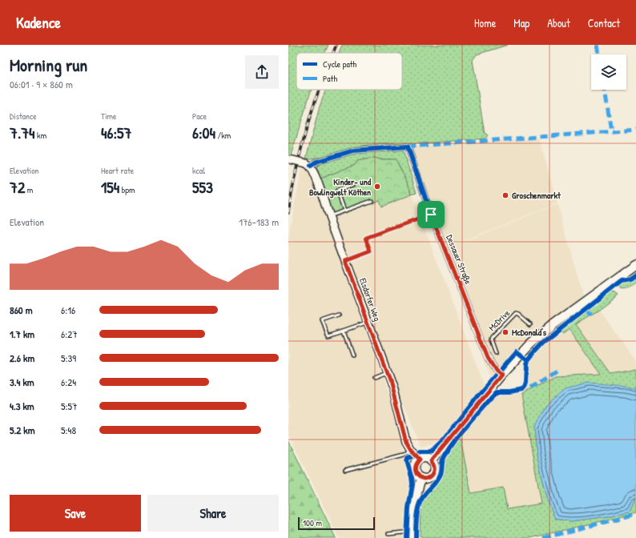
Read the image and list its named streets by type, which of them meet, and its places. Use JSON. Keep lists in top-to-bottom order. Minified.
{"streets":{"street":["Dessauer Straße","Elsdorfer Weg"],"lane":["McDrive"]},"crossings":[["Dessauer Straße","Elsdorfer Weg"]],"places":["Kinder- und Bowlingwelt Köthen","Groschenmarkt","McDonald's"],"legend":["Cycle path","Path"],"scale_bar":"100 m","page":{"header":"Kadence","nav":["Home","Map","About","Contact"],"heading":["Morning run","06:01 · 9 × 860 m"],"stats":[["Distance","7.74 km"],["Time","46:57"],["Pace","6:04 /km"],["Elevation","72 m"],["Heart rate","154 bpm"],["kcal","553"]],"chart":["Elevation","176–183 m"],"list":[{"name":"860 m","note":"6:16"},{"name":"1.7 km","note":"6:27"},{"name":"2.6 km","note":"5:39"},{"name":"3.4 km","note":"6:24"},{"name":"4.3 km","note":"5:57"},{"name":"5.2 km","note":"5:48"}],"buttons":["Save","Share"],"scale":"100 m"}}
